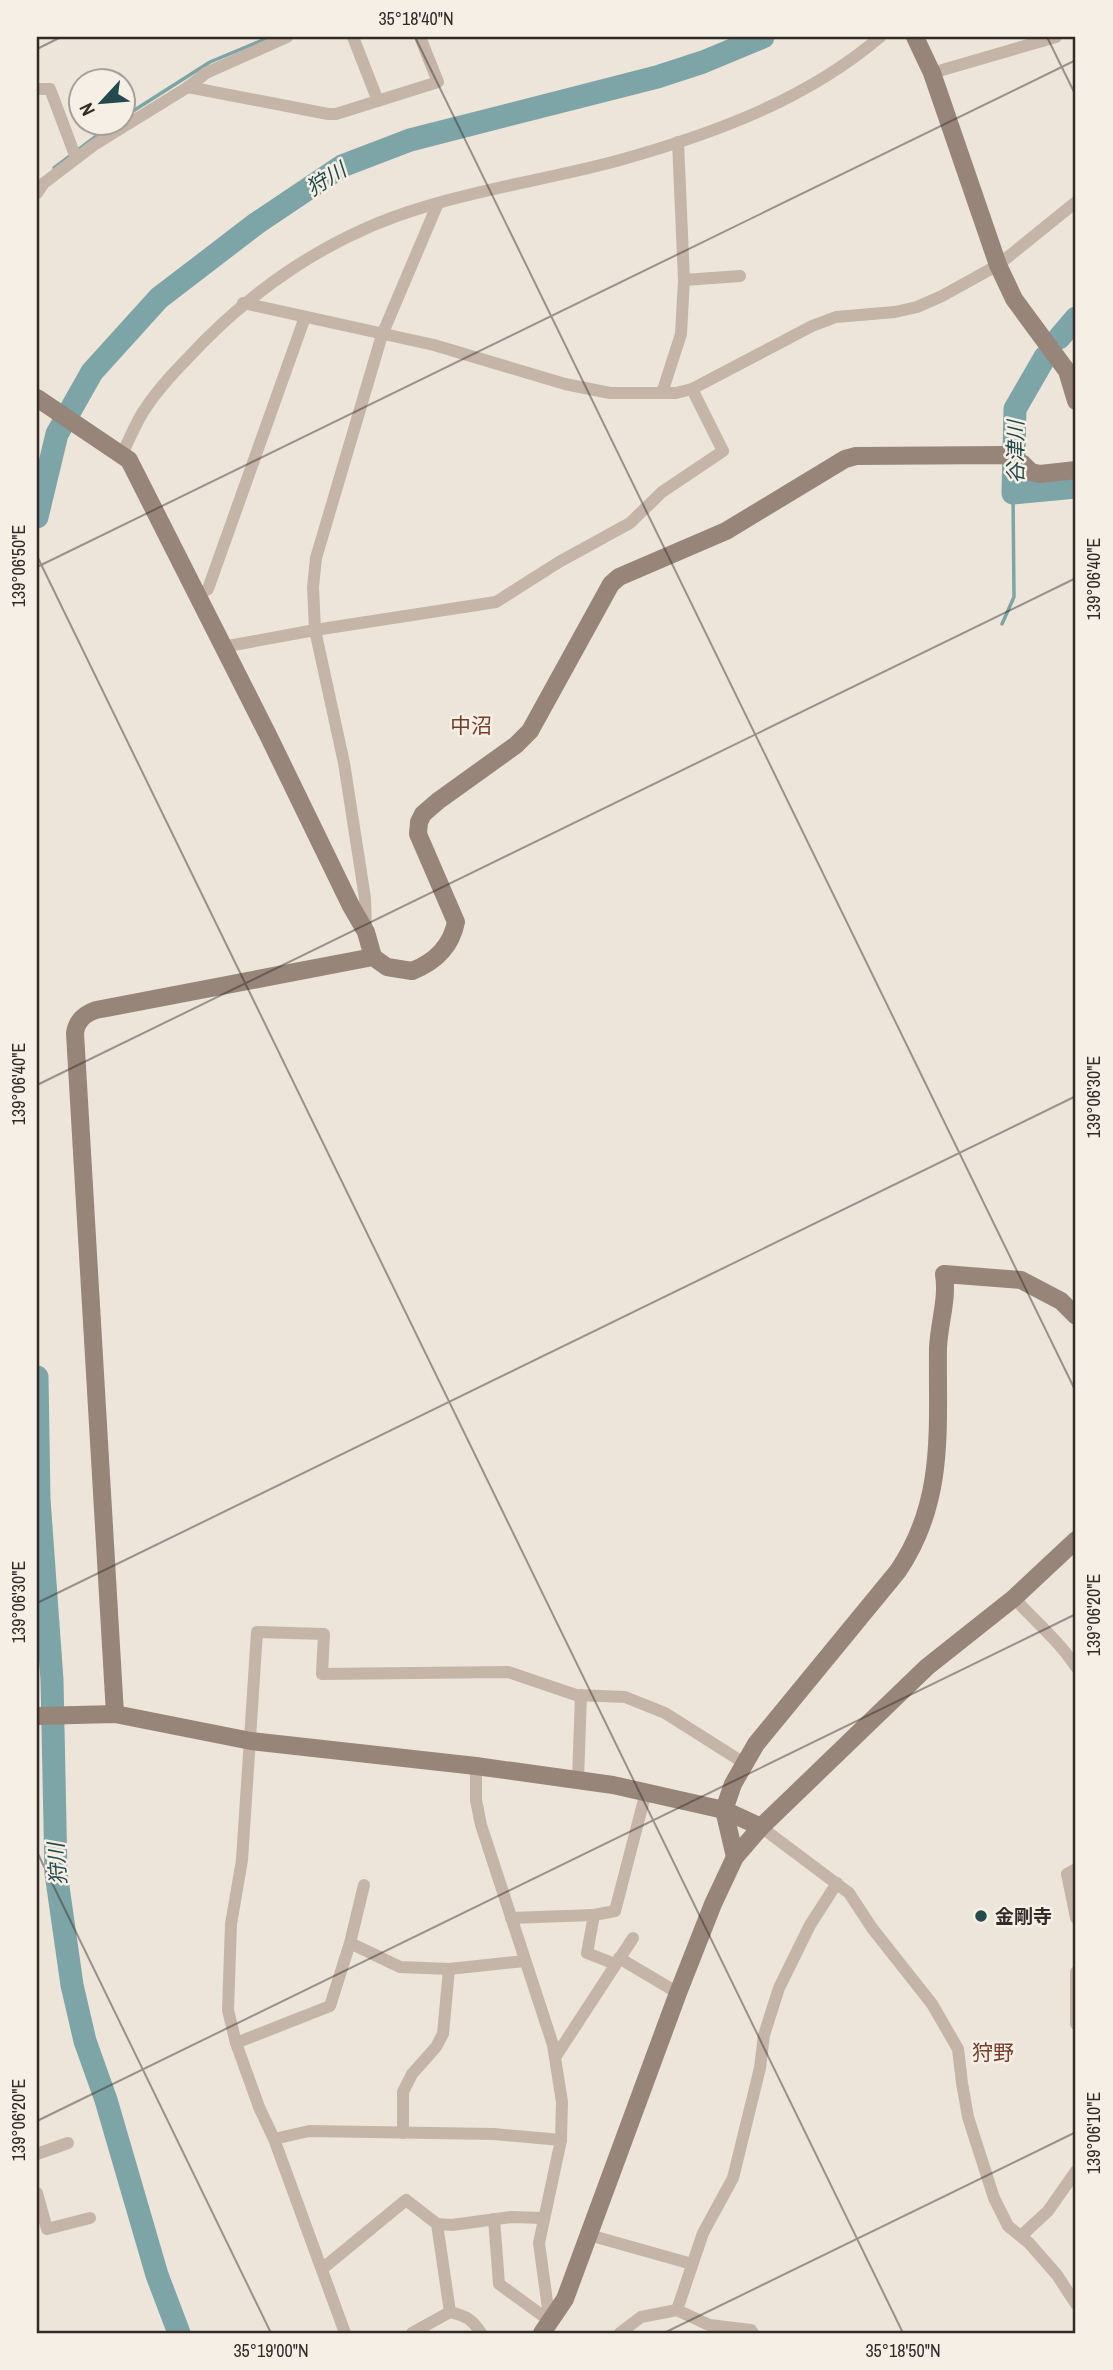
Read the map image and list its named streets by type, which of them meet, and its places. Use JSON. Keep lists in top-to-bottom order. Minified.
{"districts":["中沼","狩野"],"water":["狩川","谷津川"],"places":["金剛寺"],"north":"bottom left","coordinates":["35°18'40\"N","139°06'50\"E","139°06'40\"E","139°06'30\"E","139°06'20\"E","139°06'10\"E","35°19'00\"N","35°18'50\"N"]}
